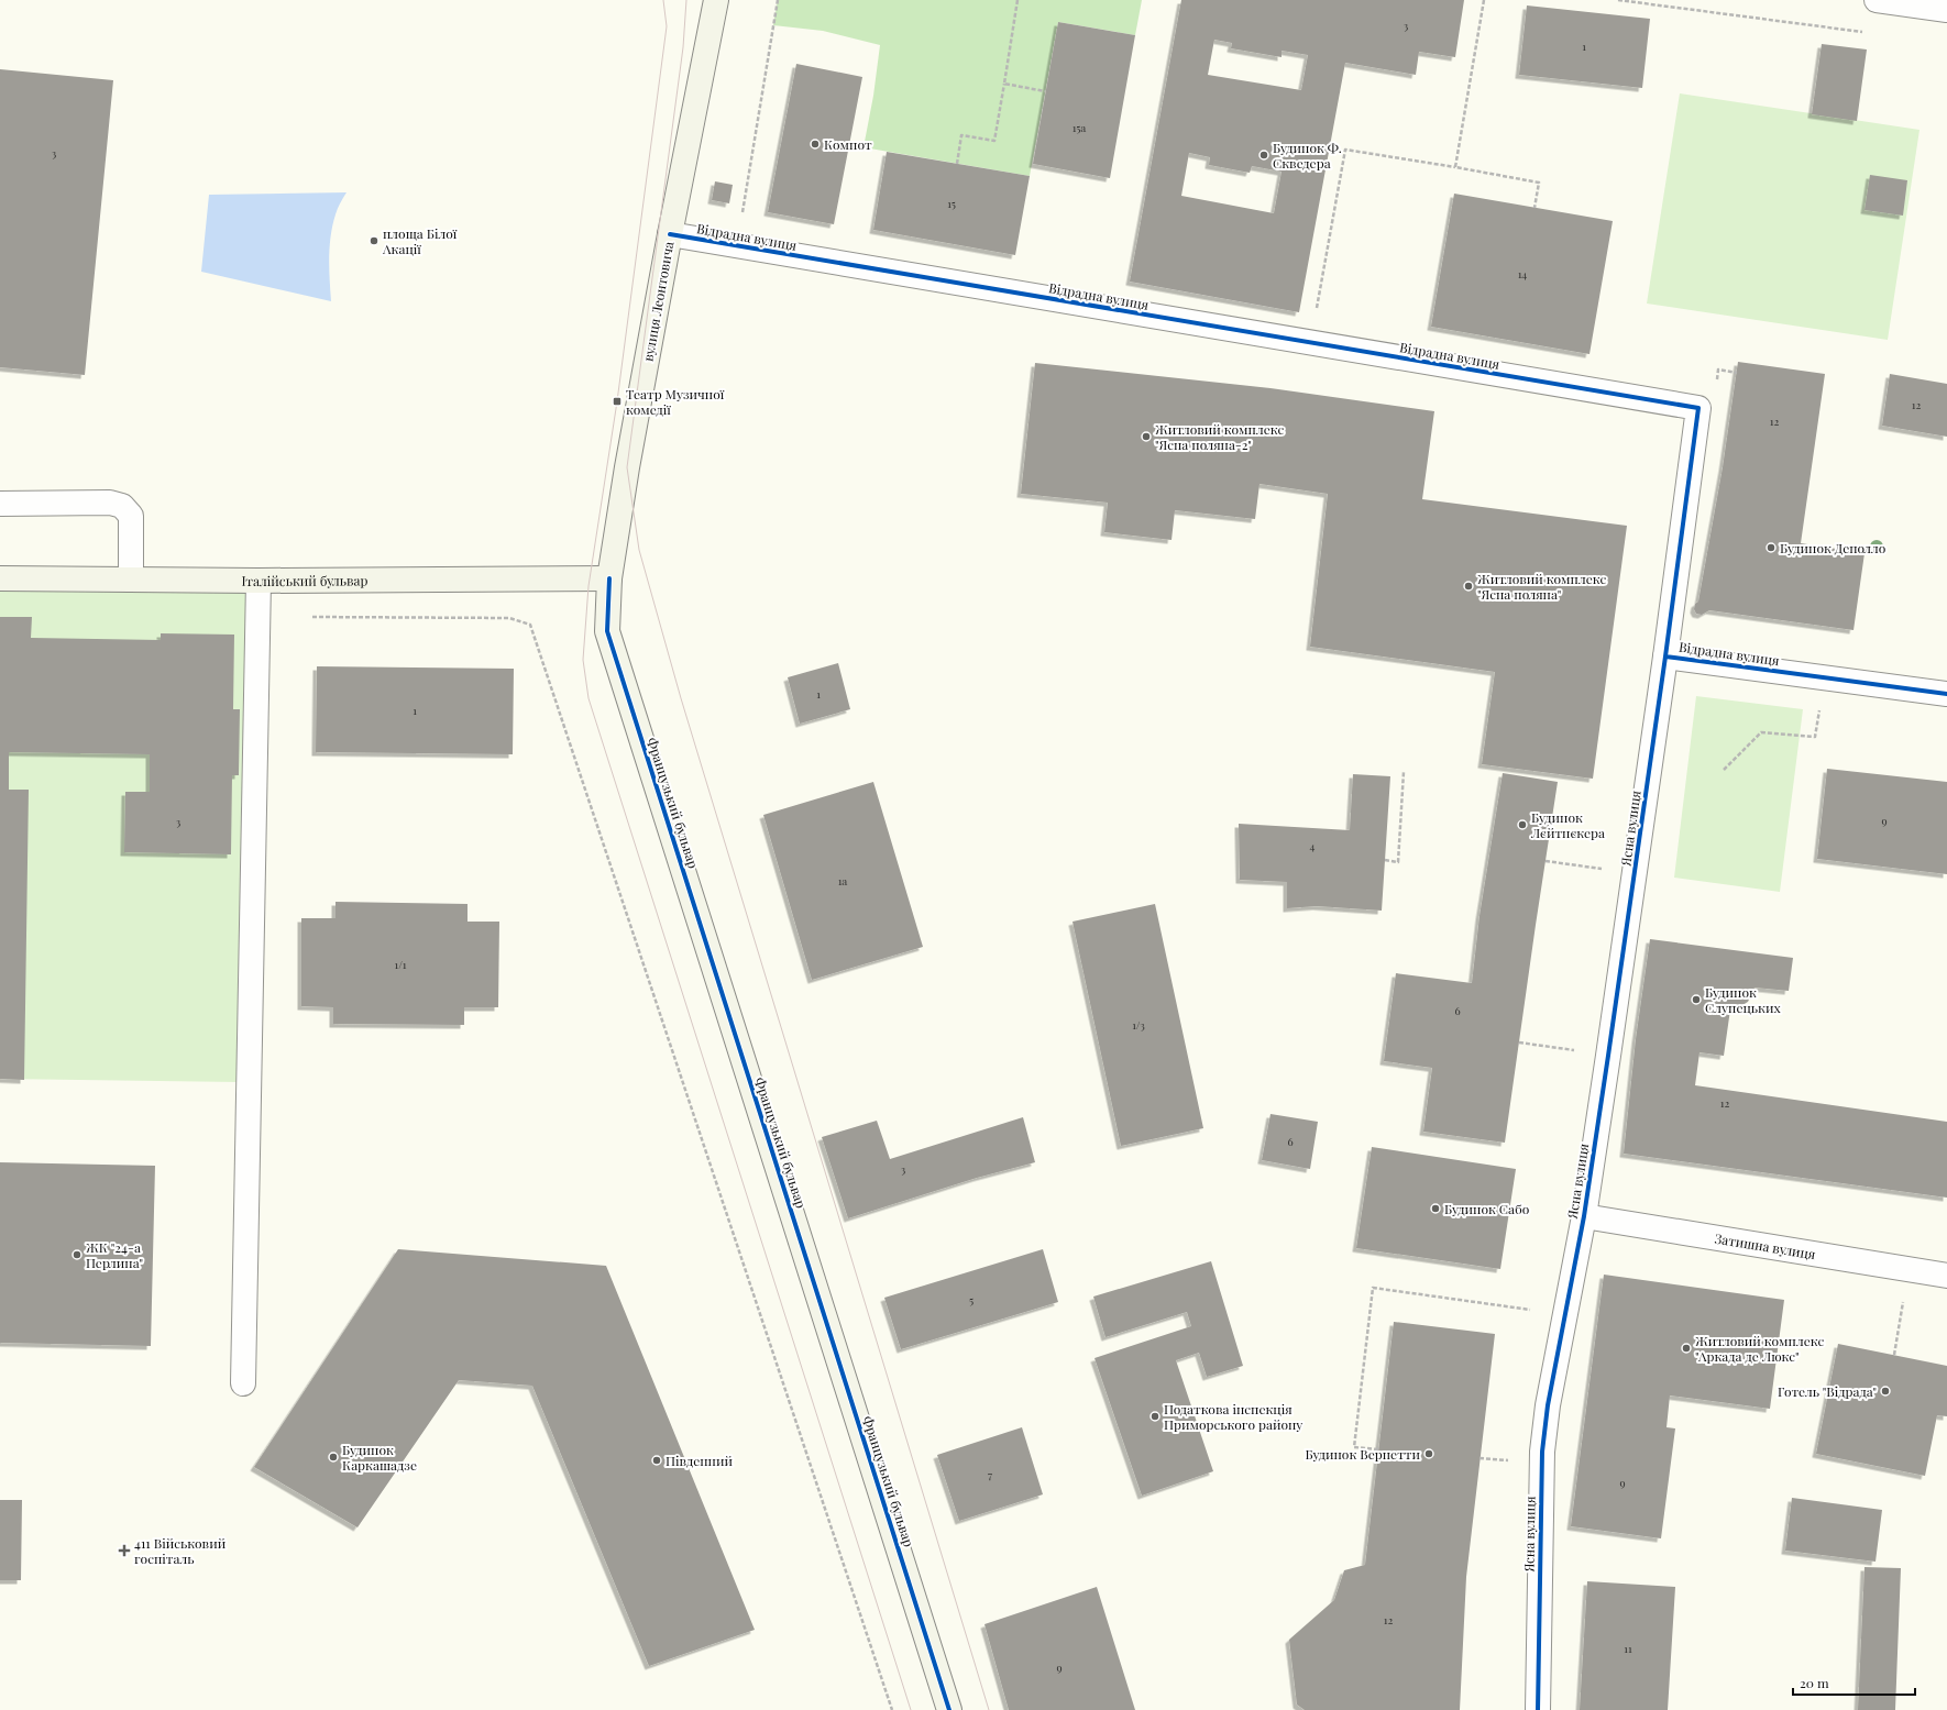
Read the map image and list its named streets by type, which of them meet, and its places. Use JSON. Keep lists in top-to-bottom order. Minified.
{"streets":{"main road":["вулиця Леонтовича","Італійський бульвар","Французький бульвар"],"street":["Відрадна вулиця","Ясна вулиця","Затишна вулиця"]},"crossings":[["Відрадна вулиця","вулиця Леонтовича"],["Відрадна вулиця","Ясна вулиця"],["вулиця Леонтовича","Італійський бульвар"],["вулиця Леонтовича","Французький бульвар"],["Італійський бульвар","Французький бульвар"],["Ясна вулиця","Затишна вулиця"]],"places":{"other":["Компот","Будинок Ф. Скведера","площа Білої Акації","Житловий комплекс \"Ясна поляна-2\"","Будинок Деполло","Житловий комплекс \"Ясна поляна\"","Будинок Лєйтнєкера","Будинок Слупецьких","Будинок Сабо","ЖК \"24-а Перлина\"","Житловий комплекс \"Аркада де Люкс\"","Готель \"Відрада\"","Податкова інспекція Приморського району","Будинок Вернетти","Будинок Каркашадзе","Південний"],"transit":["Театр Музичної комедії"],"health":["411 Військовий госпіталь"]},"house_numbers":["3","1","15а","3","15","14","12","12","1","1","9","3","4","1а","1/1","6","1/3","12","6","3","5","7","9","12","11","9"],"scale_bar":"20 m"}
